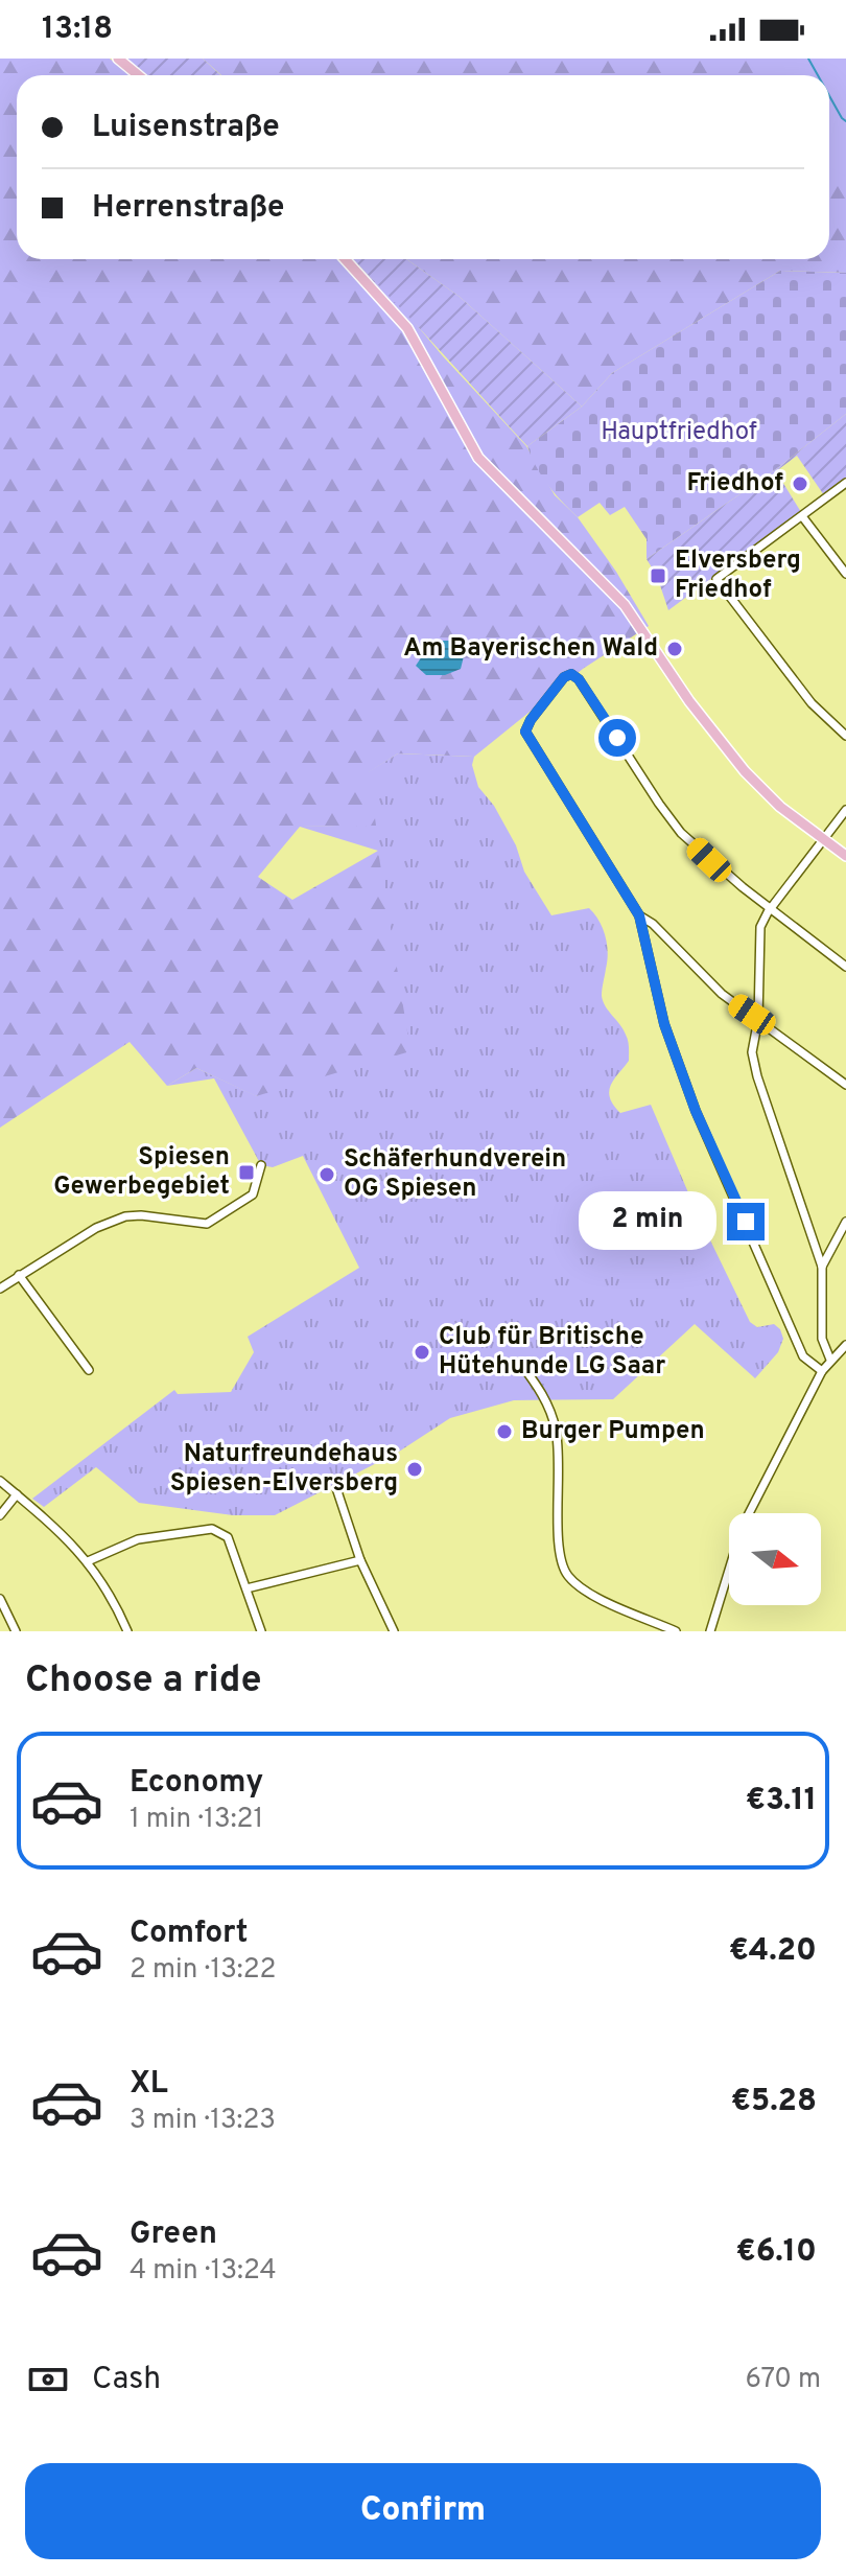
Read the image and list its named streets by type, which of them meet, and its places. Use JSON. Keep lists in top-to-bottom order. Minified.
{"parks":["Hauptfriedhof"],"places":{"other":["Friedhof","Am Bayerischen Wald","Schäferhundverein OG Spiesen","Club für Britische Hütehunde LG Saar","Burger Pumpen","Naturfreundehaus Spiesen-Elversberg"],"transit":["Elversberg Friedhof","Spiesen Gewerbegebiet"]},"north":"right","page":{"status":"13:18","banner":["Luisenstraße","Herrenstraße"],"bubble":"2 min","heading":"Choose a ride","list":[{"name":"Economy","note":"1 min · 13:21","value":"€3.11"},{"name":"Comfort","note":"2 min · 13:22","value":"€4.20"},{"name":"XL","note":"3 min · 13:23","value":"€5.28"},{"name":"Green","note":"4 min · 13:24","value":"€6.10"}],"pay":["Cash","670 m"],"buttons":"Confirm"}}
